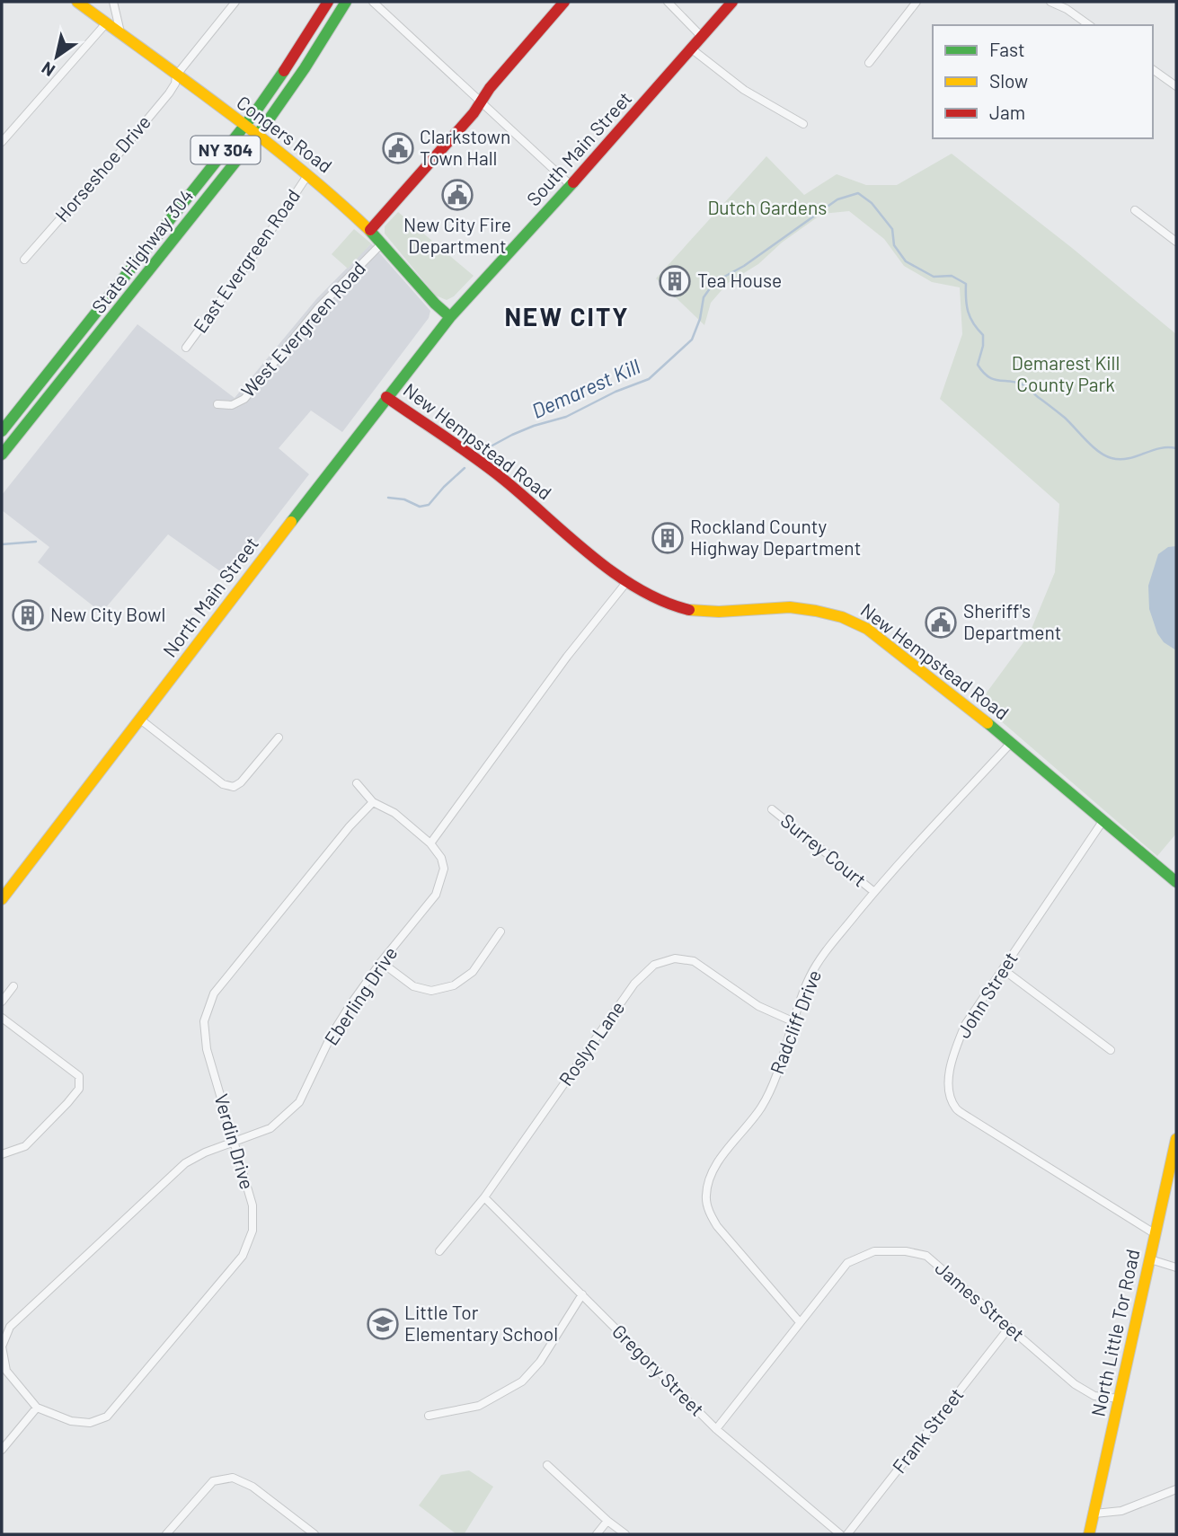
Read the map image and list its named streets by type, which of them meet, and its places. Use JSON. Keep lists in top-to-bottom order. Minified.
{"streets":{"street":["Congers Road","South Main Street","NY 304","Horseshoe Drive","State Highway 304","East Evergreen Road","West Evergreen Road","New Hempstead Road","North Main Street","Surrey Court","John Street","Eberling Drive","Radcliff Drive","Roslyn Lane","Verdin Drive","James Street","North Little Tor Road","Gregory Street","Frank Street"]},"crossings":[["Congers Road","South Main Street"],["Congers Road","Horseshoe Drive"],["Congers Road","State Highway 304"],["Congers Road","East Evergreen Road"],["Congers Road","West Evergreen Road"],["Congers Road","North Main Street"],["South Main Street","North Main Street"],["New Hempstead Road","North Main Street"],["New Hempstead Road","John Street"],["New Hempstead Road","Radcliff Drive"],["Surrey Court","Radcliff Drive"],["John Street","North Little Tor Road"],["Eberling Drive","Verdin Drive"],["Radcliff Drive","Roslyn Lane"],["Radcliff Drive","James Street"],["Roslyn Lane","Gregory Street"],["James Street","North Little Tor Road"],["James Street","Gregory Street"],["James Street","Frank Street"]],"districts":["NEW CITY"],"water":["Demarest Kill"],"parks":["Dutch Gardens","Demarest Kill County Park"],"places":{"public building":["Clarkstown Town Hall","New City Fire Department","Sheriff's Department"],"building":["Tea House","Rockland County Highway Department","New City Bowl"],"school or university":["Little Tor Elementary School"]},"legend":["Fast","Slow","Jam"],"north":"bottom left"}
